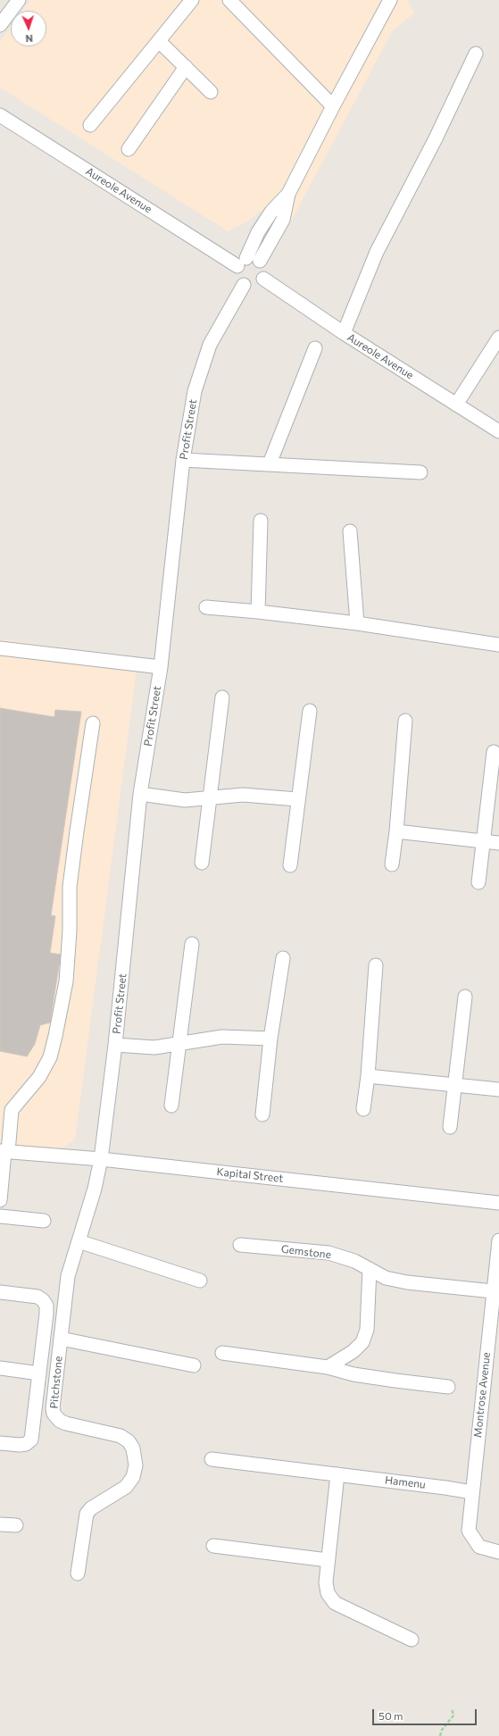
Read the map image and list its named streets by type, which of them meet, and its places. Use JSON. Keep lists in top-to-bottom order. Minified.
{"streets":{"street":["Aureole Avenue","Profit Street","Kapital Street","Gemstone","Pitchstone","Montrose Avenue","Hamenu"]},"crossings":[["Aureole Avenue","Profit Street"],["Profit Street","Kapital Street"],["Profit Street","Pitchstone"],["Kapital Street","Pitchstone"],["Gemstone","Montrose Avenue"],["Montrose Avenue","Hamenu"]],"scale_bar":"50 m","north":"bottom"}
